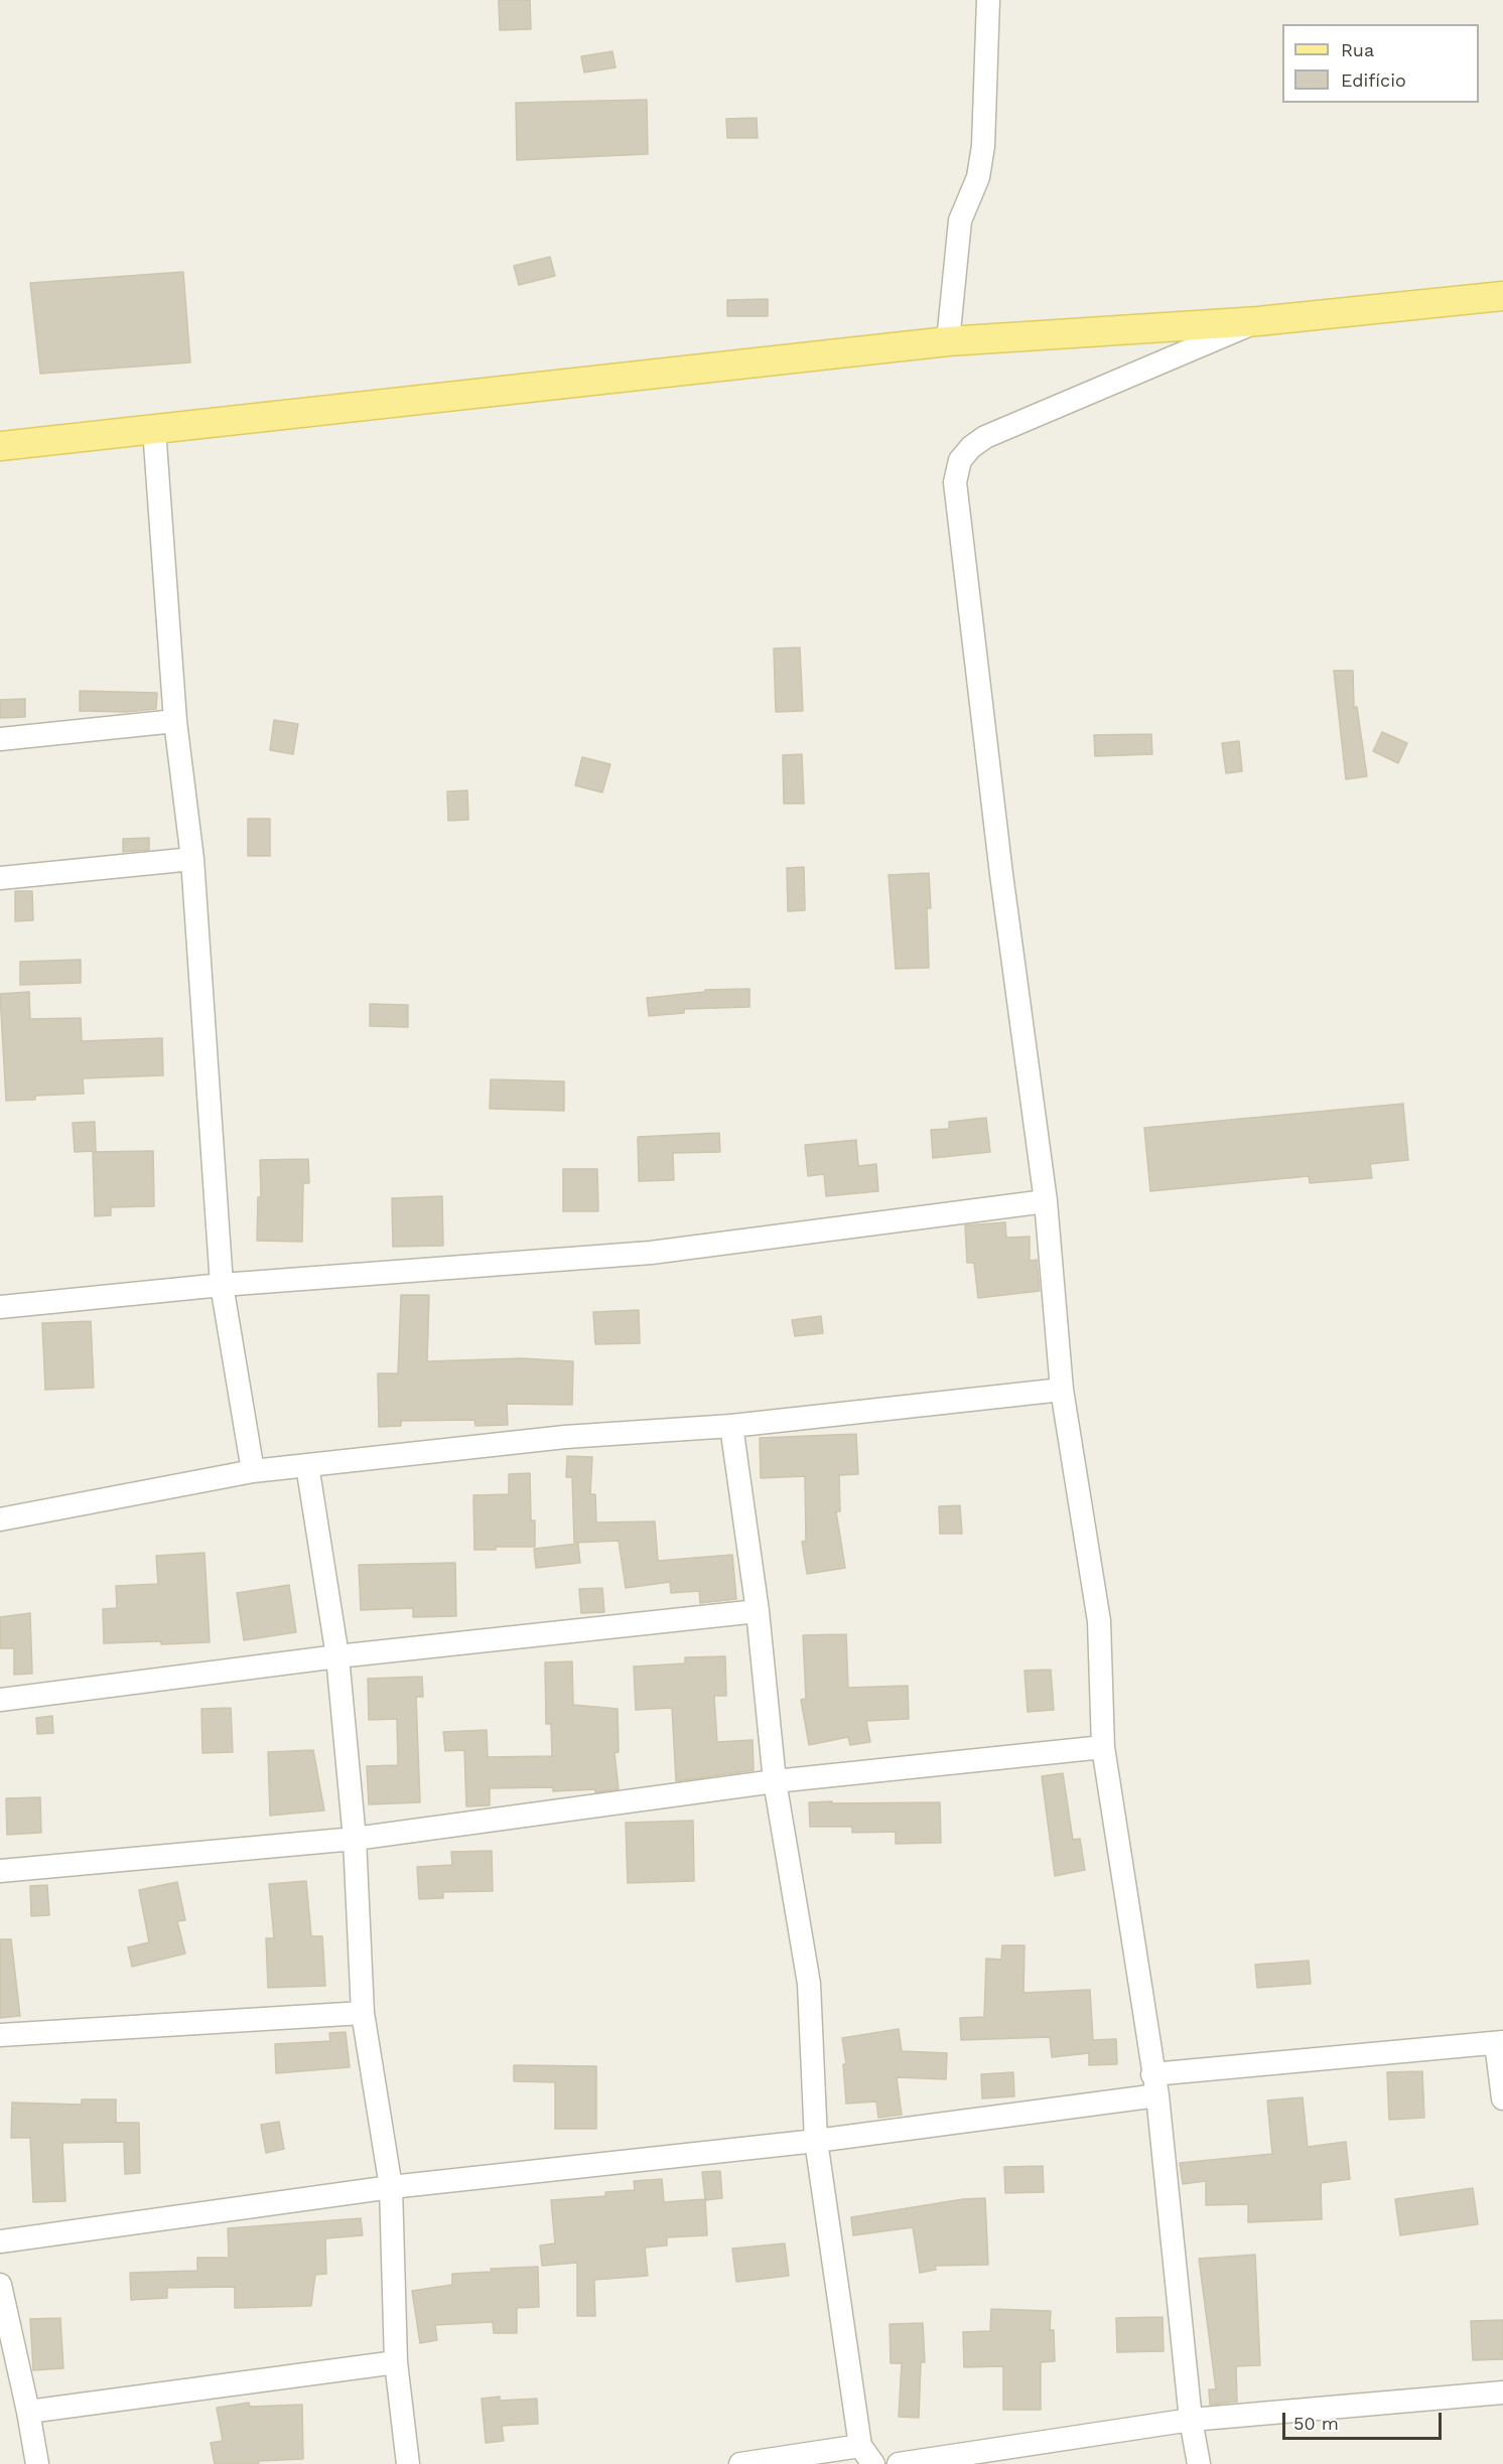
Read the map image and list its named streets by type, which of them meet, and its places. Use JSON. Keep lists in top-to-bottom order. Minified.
{"legend":["Rua","Edifício"],"scale_bar":"50 m"}
